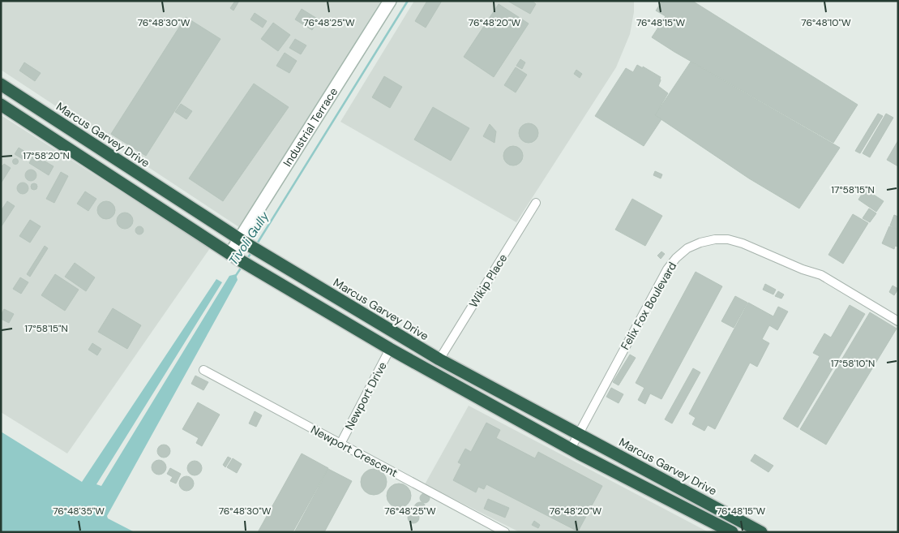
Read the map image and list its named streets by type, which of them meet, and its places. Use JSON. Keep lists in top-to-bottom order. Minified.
{"streets":{"highway":["Marcus Garvey Drive"],"street":["Industrial Terrace","Wikip Place","Felix Fox Boulevard","Newport Drive","Newport Crescent"]},"crossings":[["Industrial Terrace","Marcus Garvey Drive"],["Marcus Garvey Drive","Wikip Place"],["Marcus Garvey Drive","Felix Fox Boulevard"],["Newport Drive","Newport Crescent"]],"water":["Tivoli Gully"],"coordinates":["76°48'30\"W","76°48'25\"W","76°48'20\"W","76°48'15\"W","76°48'10\"W","17°58'20\"N","17°58'15\"N","17°58'10\"N","76°48'35\"W"]}
